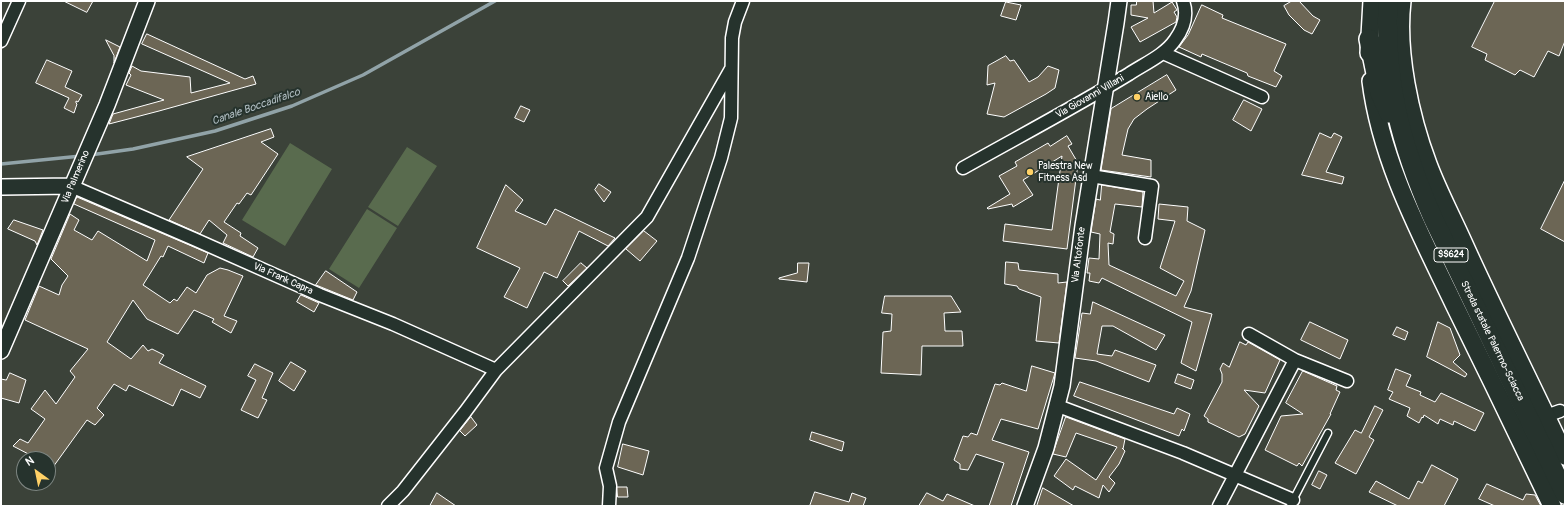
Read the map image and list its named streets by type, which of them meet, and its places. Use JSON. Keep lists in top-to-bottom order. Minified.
{"streets":{"main road":["SS624","Strada statale Palermo-Sciacca"],"street":["Via Giovanni Villani","Via Palmerino","Via Altofonte","Via Frank Capra"]},"crossings":[["Via Giovanni Villani","Via Altofonte"],["Via Palmerino","Via Frank Capra"]],"water":["Canale Boccadifalco"],"places":["Aiello","Palestra New Fitness Asd"],"north":"top left"}
